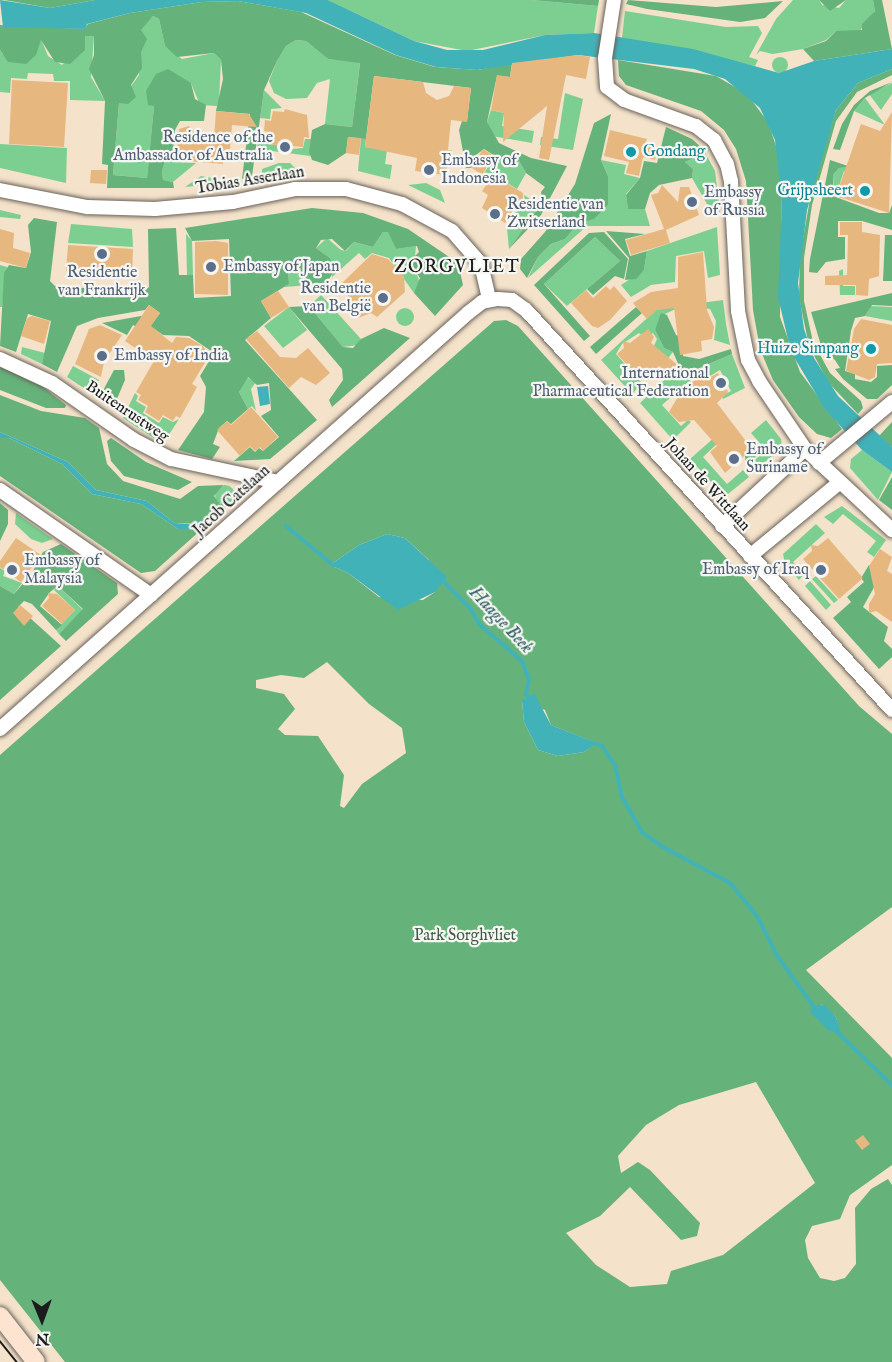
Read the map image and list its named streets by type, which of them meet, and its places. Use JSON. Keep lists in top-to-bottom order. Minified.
{"streets":{"street":["Tobias Asserlaan","Buitenrustweg","Johan de Wittlaan","Jacob Catslaan"]},"crossings":[["Tobias Asserlaan","Johan de Wittlaan"],["Tobias Asserlaan","Jacob Catslaan"],["Buitenrustweg","Jacob Catslaan"],["Johan de Wittlaan","Jacob Catslaan"]],"districts":["ZORGVLIET"],"water":["Haagse Beek"],"parks":["Park Sorghvliet"],"places":["Residence of the Ambassador of Australia","Gondang","Embassy of Indonesia","Grijpsheert","Embassy of Russia","Residentie van Zwitserland","Residentie van Frankrijk","Embassy of Japan","Residentie van België","Huize Simpang","Embassy of India","International Pharmaceutical Federation","Embassy of Suriname","Embassy of Malaysia","Embassy of Iraq"],"north":"bottom"}
